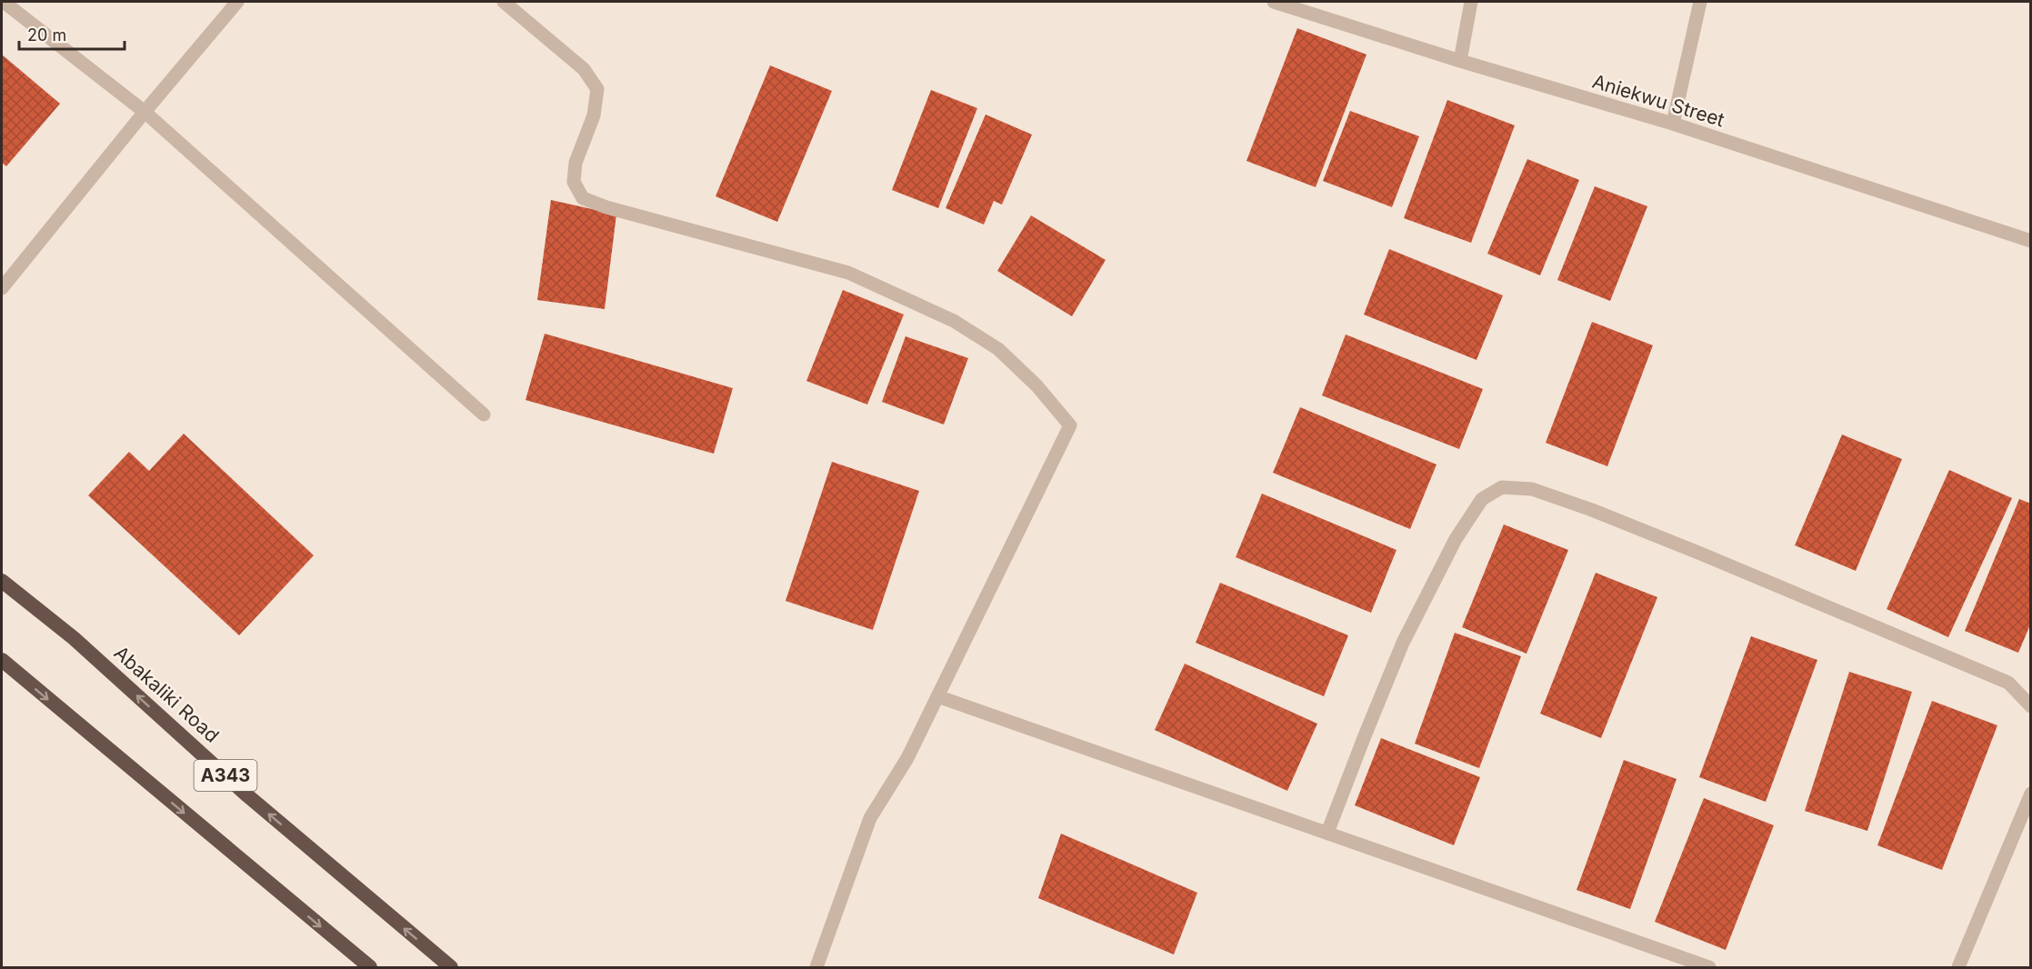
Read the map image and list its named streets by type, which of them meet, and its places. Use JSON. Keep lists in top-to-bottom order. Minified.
{"streets":{"highway":["Abakaliki Road","A343"],"street":["Aniekwu Street"]},"scale_bar":"20 m"}
